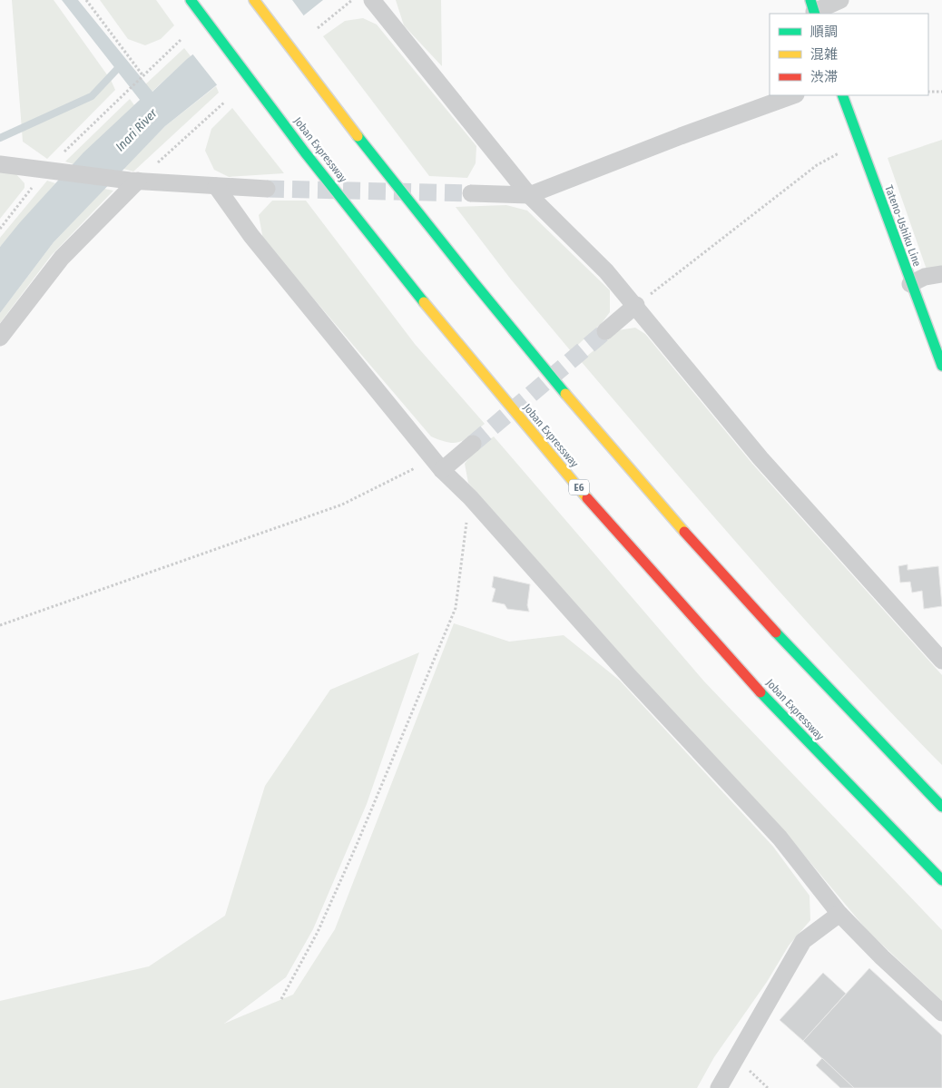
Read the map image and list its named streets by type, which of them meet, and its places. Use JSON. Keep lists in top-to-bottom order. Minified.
{"streets":{"main road":["Joban Expressway","Tateno-Ushiku Line","E6"]},"water":["Inari River"],"legend":["順調","混雑","渋滞"]}
